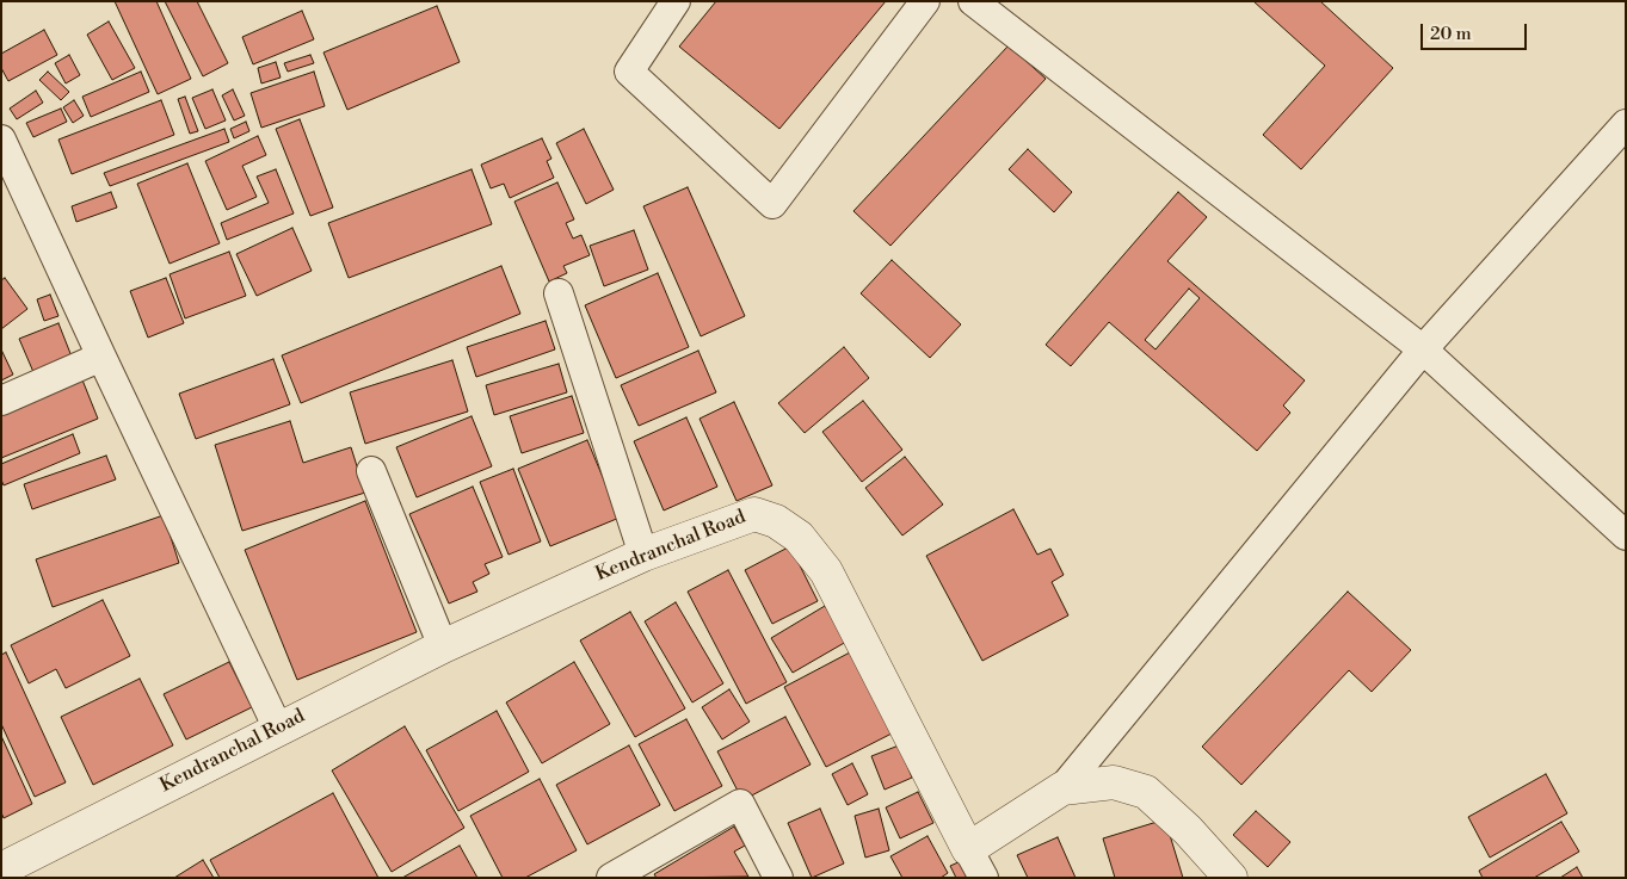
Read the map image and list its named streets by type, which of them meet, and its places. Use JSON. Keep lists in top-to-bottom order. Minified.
{"streets":{"street":["Kendranchal Road"]},"scale_bar":"20 m"}
